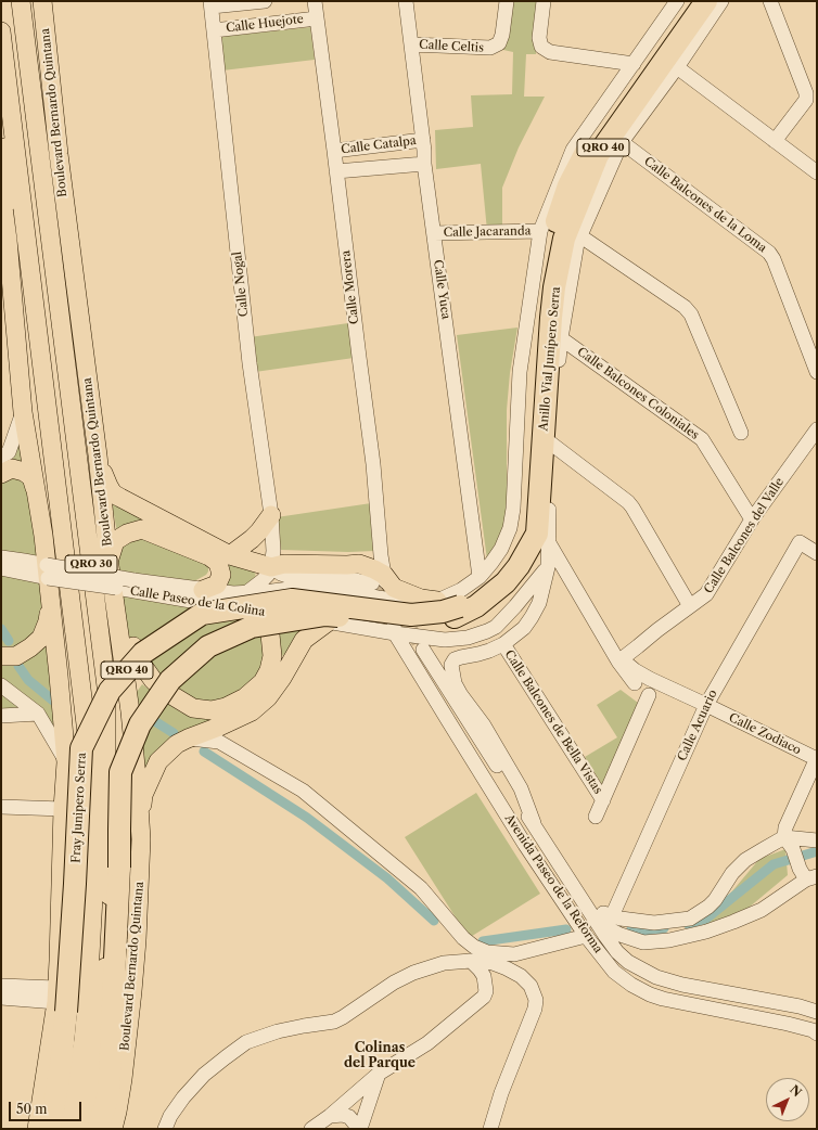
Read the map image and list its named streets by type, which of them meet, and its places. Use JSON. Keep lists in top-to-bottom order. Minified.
{"streets":{"highway":["QRO 40","Anillo Vial Junípero Serra","Fray Junipero Serra"],"main road":["Boulevard Bernardo Quintana","QRO 30"],"street":["Calle Huejote","Calle Celtis","Calle Catalpa","Calle Balcones de la Loma","Calle Jacaranda","Calle Nogal","Calle Morera","Calle Yuca","Calle Balcones Coloniales","Calle Balcones del Valle","Calle Paseo de la Colina","Calle Balcones de Bella Vistas","Calle Acuario","Calle Zodiaco","Avenida Paseo de la Reforma"]},"crossings":[["Calle Huejote","Calle Nogal"],["Calle Huejote","Calle Morera"],["Calle Celtis","Calle Yuca"],["Calle Catalpa","Calle Morera"],["Calle Catalpa","Calle Yuca"],["QRO 40","Anillo Vial Junípero Serra"],["QRO 40","Fray Junipero Serra"],["Calle Jacaranda","Calle Yuca"],["Calle Morera","Calle Paseo de la Colina"],["Anillo Vial Junípero Serra","Fray Junipero Serra"],["Calle Balcones Coloniales","Calle Balcones del Valle"],["Calle Balcones del Valle","Calle Zodiaco"],["Calle Paseo de la Colina","Avenida Paseo de la Reforma"],["Calle Acuario","Calle Zodiaco"]],"districts":["Colinas del Parque"],"scale_bar":"50 m","north":"top right"}
